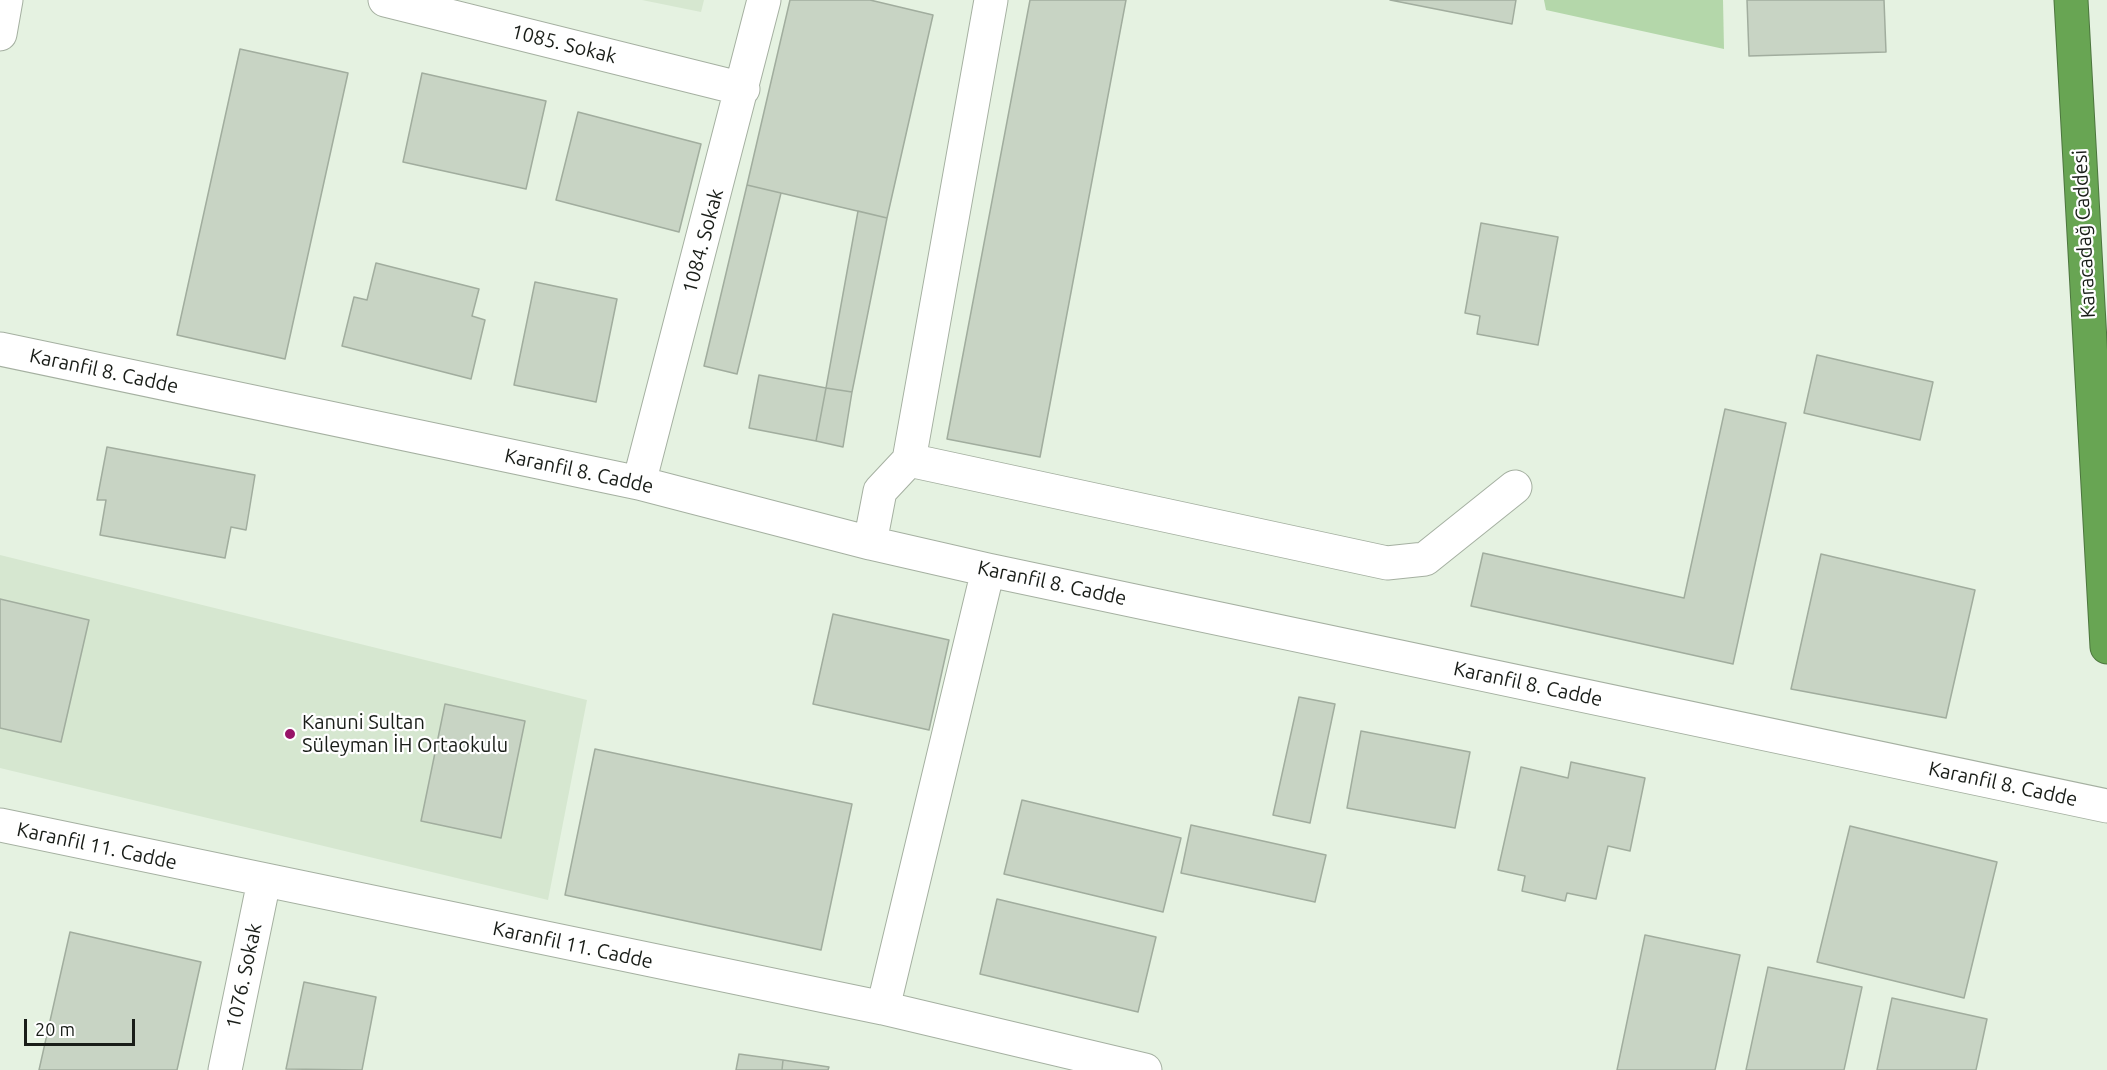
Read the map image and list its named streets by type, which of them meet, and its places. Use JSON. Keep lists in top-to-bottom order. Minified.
{"streets":{"highway":["Karacadağ Caddesi"],"street":["1085. Sokak","1084. Sokak","Karanfil 8. Cadde","Karanfil 11. Cadde","1076. Sokak"]},"crossings":[["1085. Sokak","1084. Sokak"],["1084. Sokak","Karanfil 8. Cadde"],["Karanfil 11. Cadde","1076. Sokak"]],"places":["Kanuni Sultan Süleyman İH Ortaokulu"],"scale_bar":"20 m"}
